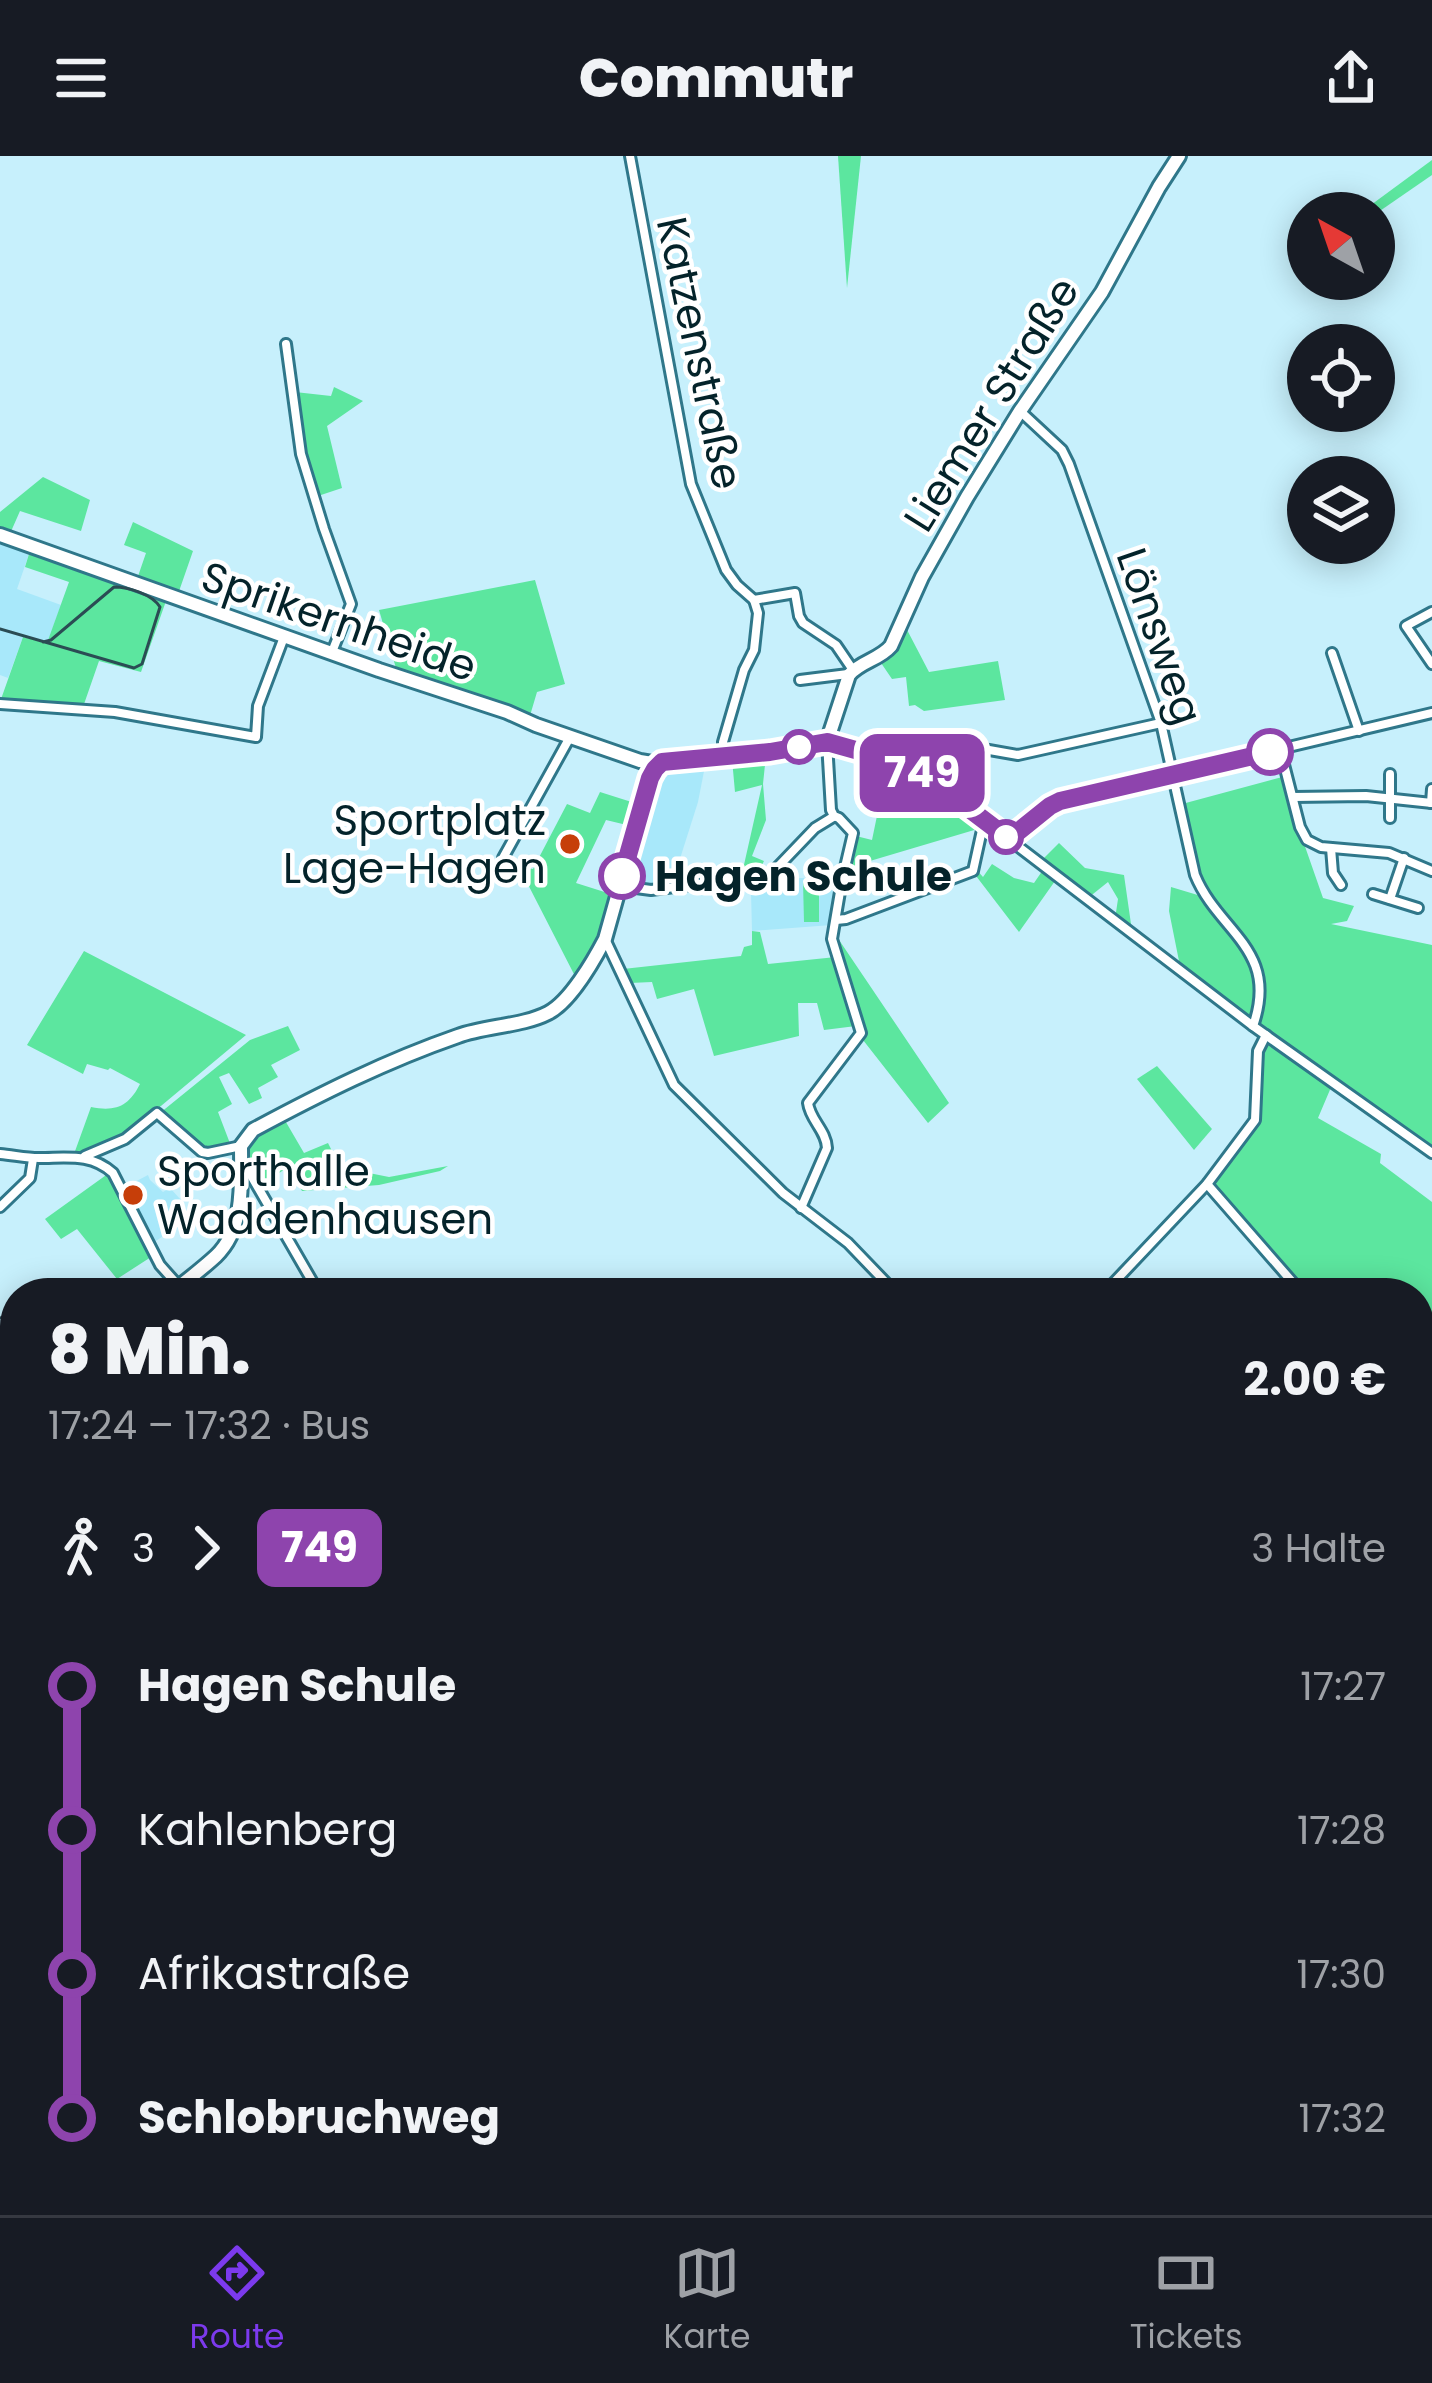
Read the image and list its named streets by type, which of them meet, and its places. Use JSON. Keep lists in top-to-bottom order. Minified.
{"streets":{"main road":["Liemer Straße","Sprikernheide"],"street":["Katzenstraße","Lönsweg"]},"crossings":[["Liemer Straße","Lönsweg"]],"places":["Sportplatz Lage-Hagen","Hagen Schule","Sporthalle Waddenhausen"],"lines":["bus line 749"],"north":"top left","page":{"header":"Commutr","on_map":"749","heading":["8 Min.","17:24 – 17:32 · Bus","2.00 €"],"legs":["3","749","3 Halte"],"list":[{"name":"Hagen Schule","value":"17:27"},{"name":"Kahlenberg","value":"17:28"},{"name":"Afrikastraße","value":"17:30"},{"name":"Schlobruchweg","value":"17:32"}],"tabs":["Route","Karte","Tickets"]}}
